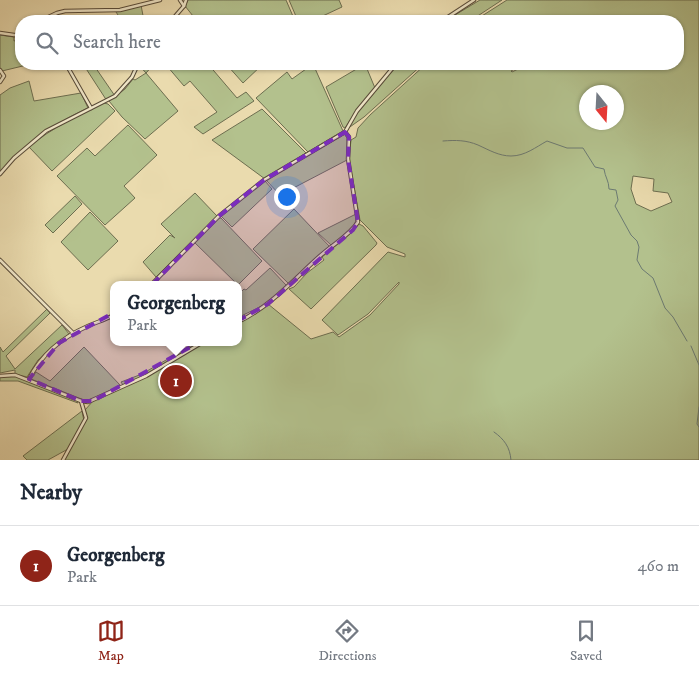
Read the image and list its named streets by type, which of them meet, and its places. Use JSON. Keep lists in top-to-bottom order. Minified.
{"north":"bottom","page":{"search":"Search here","popup":["Georgenberg","Park"],"pins":"1","heading":"Nearby","list":[{"mark":"1","name":"Georgenberg","note":"Park","value":"460 m"}],"nav":["Map","Directions","Saved"]}}
